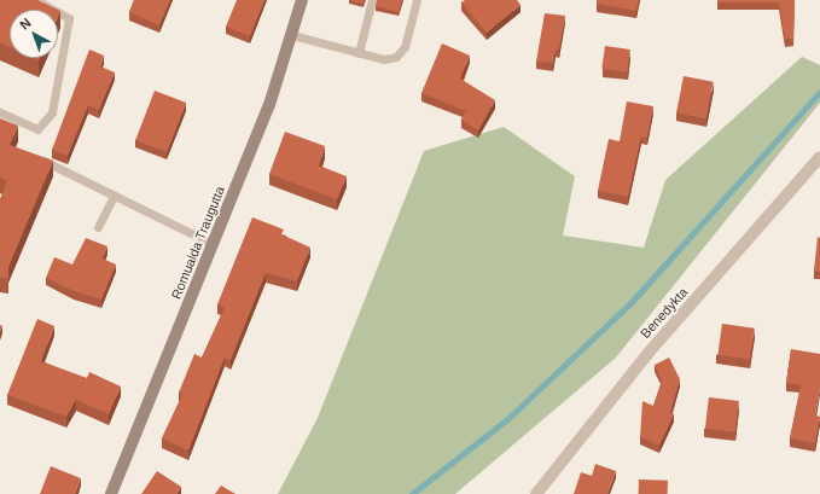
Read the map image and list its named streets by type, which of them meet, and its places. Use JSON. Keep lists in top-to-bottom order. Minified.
{"streets":{"street":["Romualda Traugutta","Benedykta"]},"north":"top left"}
